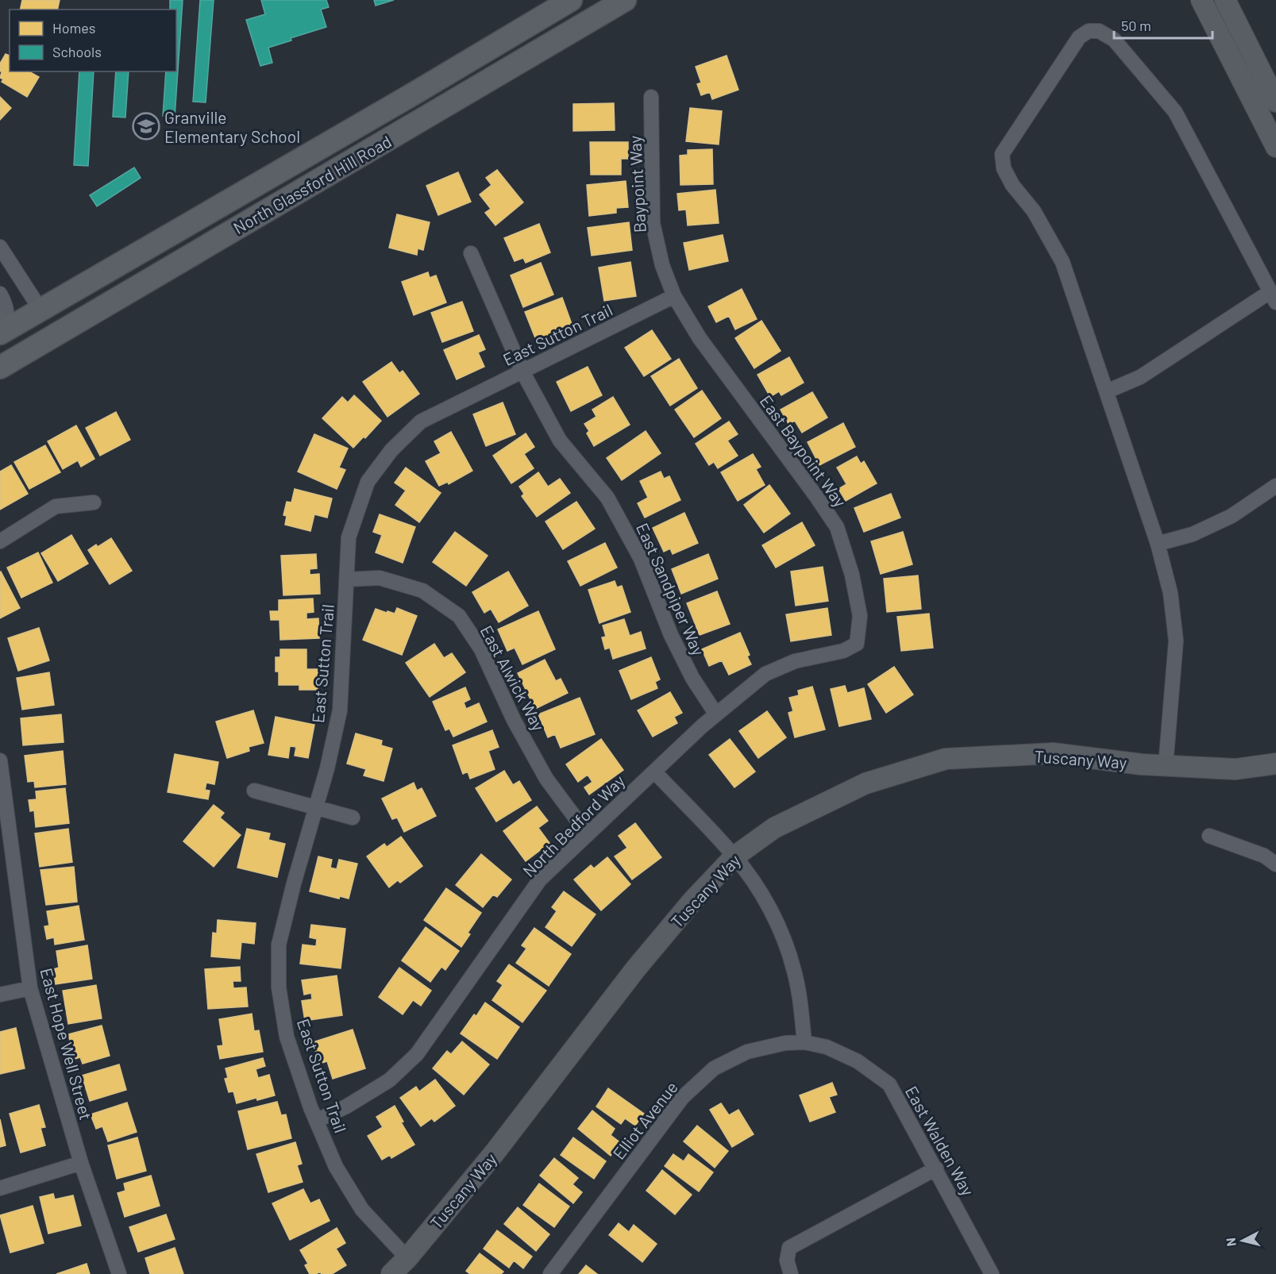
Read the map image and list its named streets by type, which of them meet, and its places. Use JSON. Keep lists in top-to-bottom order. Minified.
{"streets":{"main road":["North Glassford Hill Road"],"street":["Baypoint Way","East Sutton Trail","East Baypoint Way","East Sandpiper Way","East Alwick Way","Tuscany Way","North Bedford Way","East Hope Well Street","Elliot Avenue","East Walden Way"]},"crossings":[["Baypoint Way","East Sutton Trail"],["Baypoint Way","East Baypoint Way"],["East Sutton Trail","East Baypoint Way"],["East Sutton Trail","East Sandpiper Way"],["East Sutton Trail","East Alwick Way"],["East Sutton Trail","Tuscany Way"],["East Sutton Trail","North Bedford Way"],["East Baypoint Way","North Bedford Way"],["East Sandpiper Way","North Bedford Way"],["East Alwick Way","North Bedford Way"],["Elliot Avenue","East Walden Way"]],"places":{"school or university":["Granville Elementary School"]},"legend":["Homes","Schools"],"scale_bar":"50 m","north":"left"}
